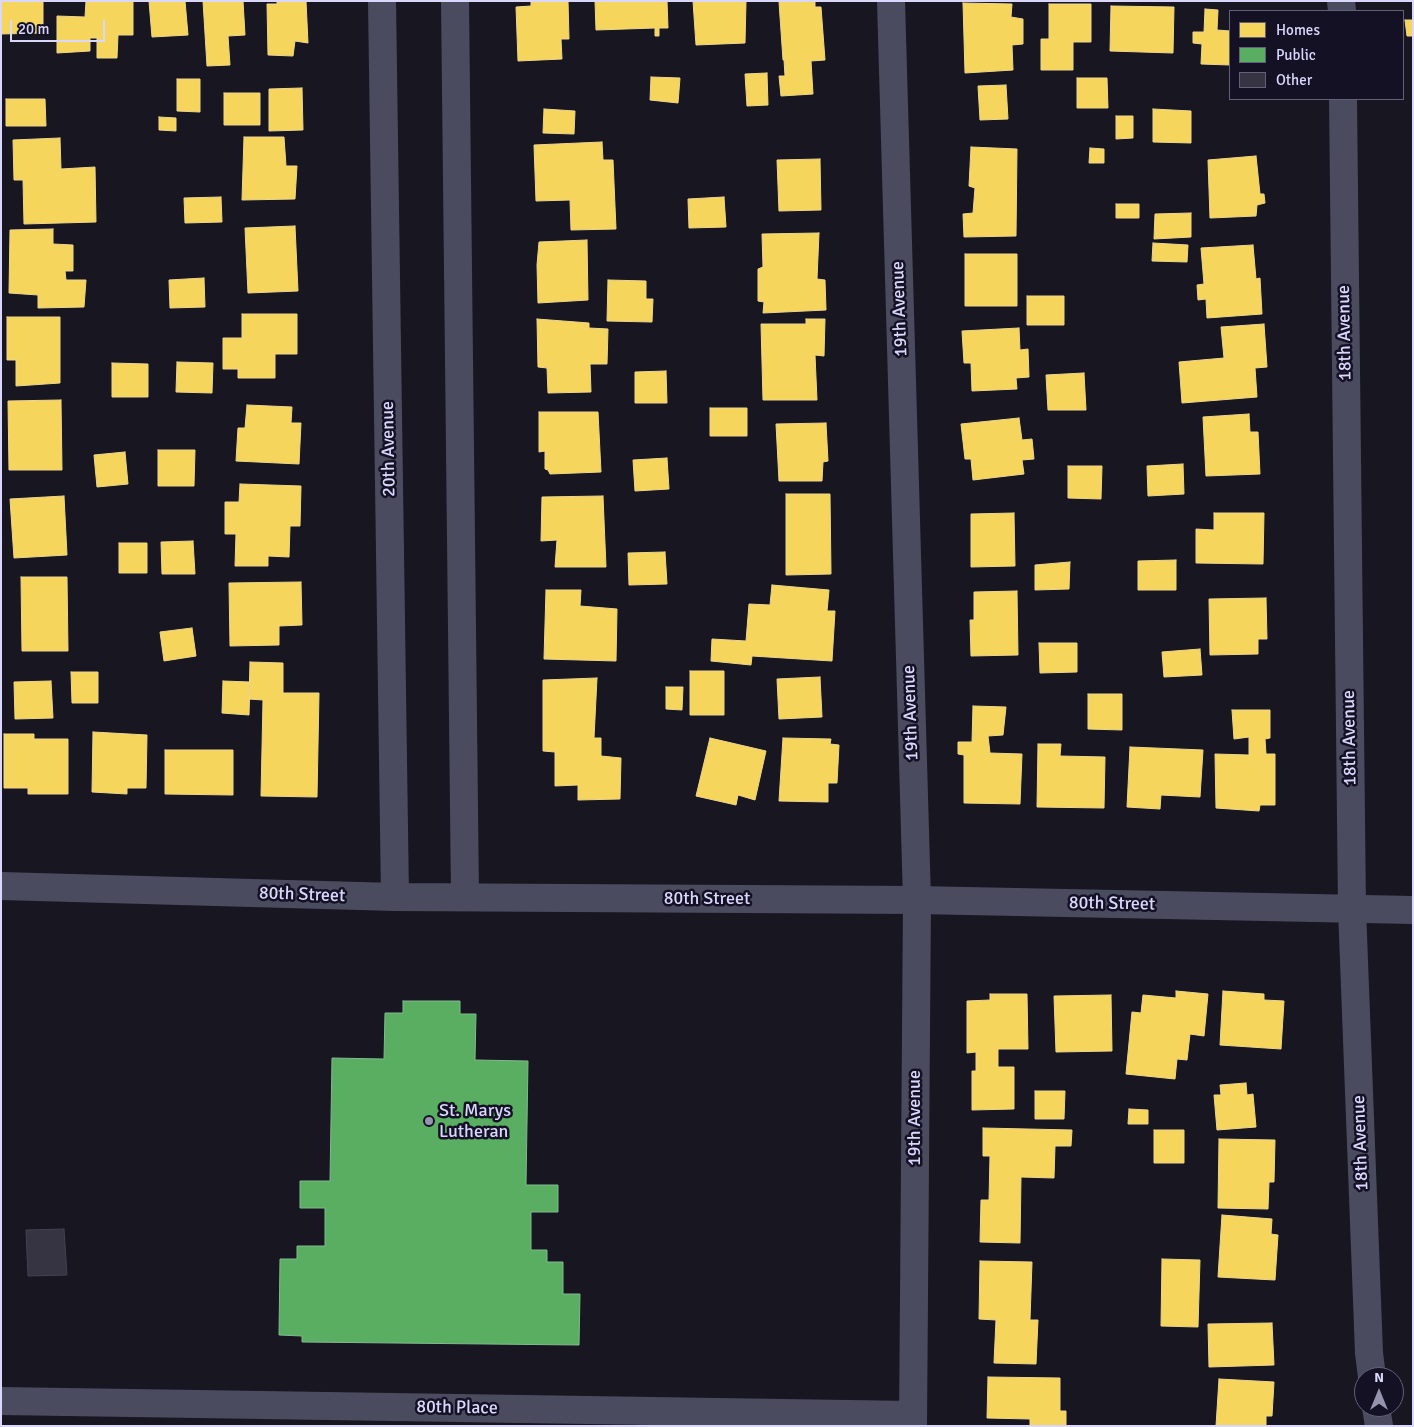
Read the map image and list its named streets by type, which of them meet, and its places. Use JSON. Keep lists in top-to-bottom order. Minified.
{"streets":{"street":["19th Avenue","18th Avenue","20th Avenue","80th Street","80th Place"]},"crossings":[["19th Avenue","80th Street"],["19th Avenue","80th Place"],["18th Avenue","80th Street"],["20th Avenue","80th Street"]],"places":["St. Marys Lutheran"],"legend":["Homes","Public","Other"],"scale_bar":"20 m","north":"top"}
